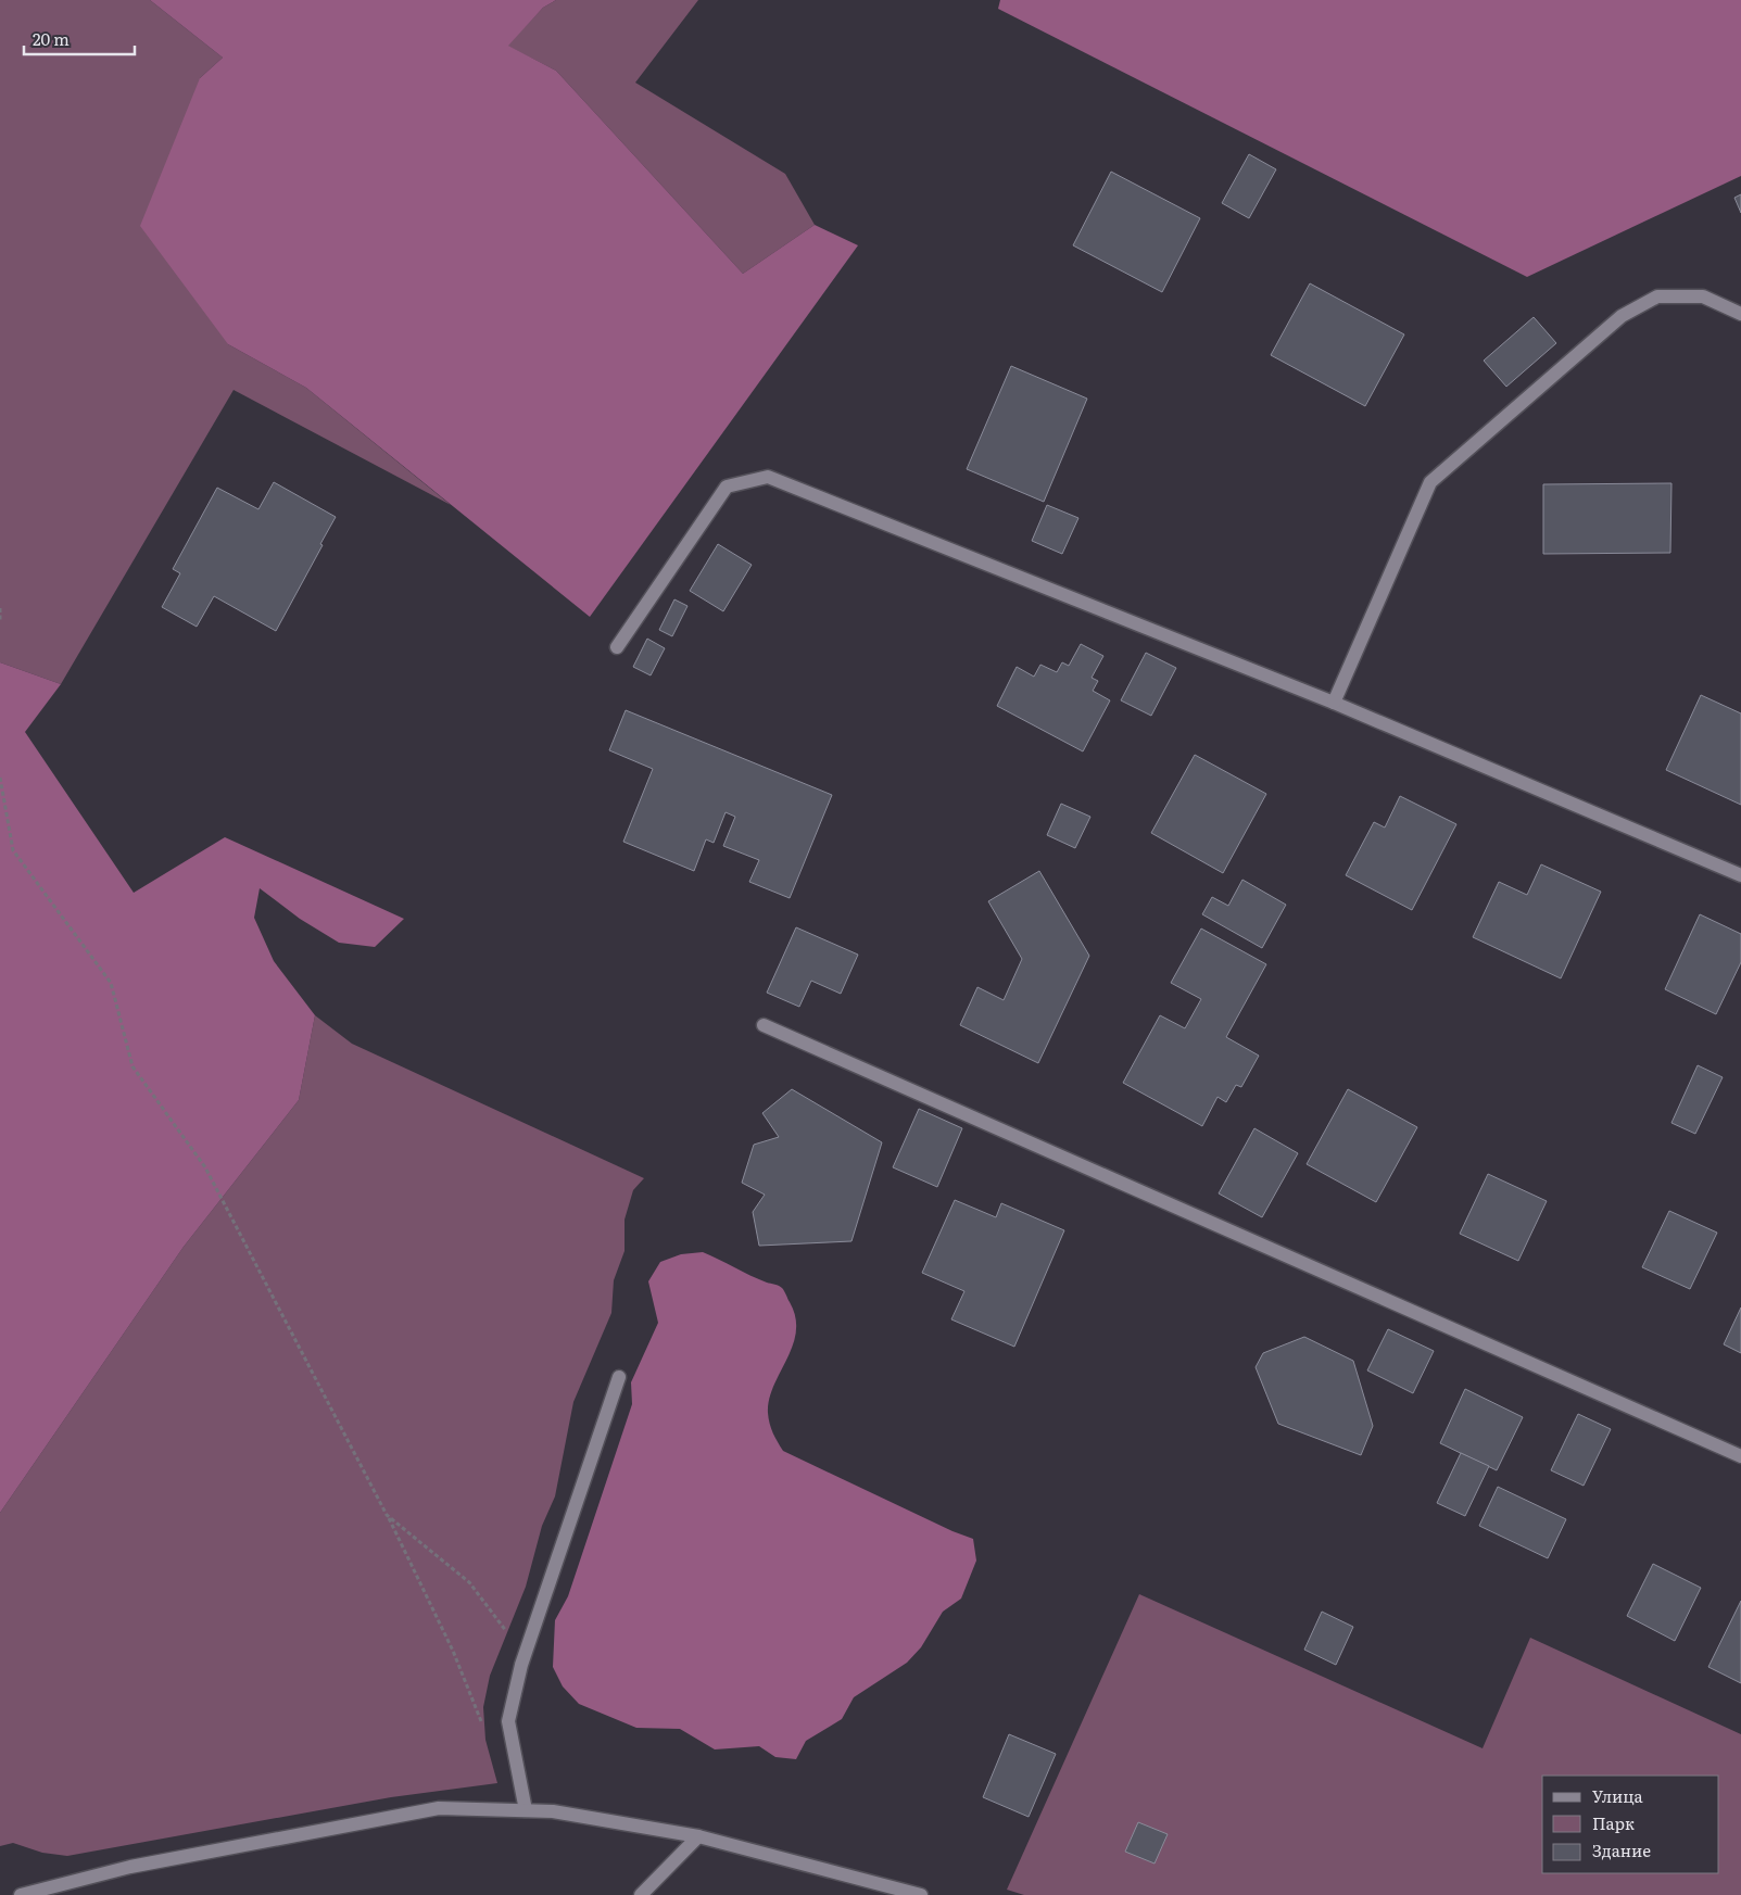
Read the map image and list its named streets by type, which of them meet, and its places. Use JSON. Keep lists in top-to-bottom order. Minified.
{"legend":["Улица","Парк","Здание"],"scale_bar":"20 m"}
